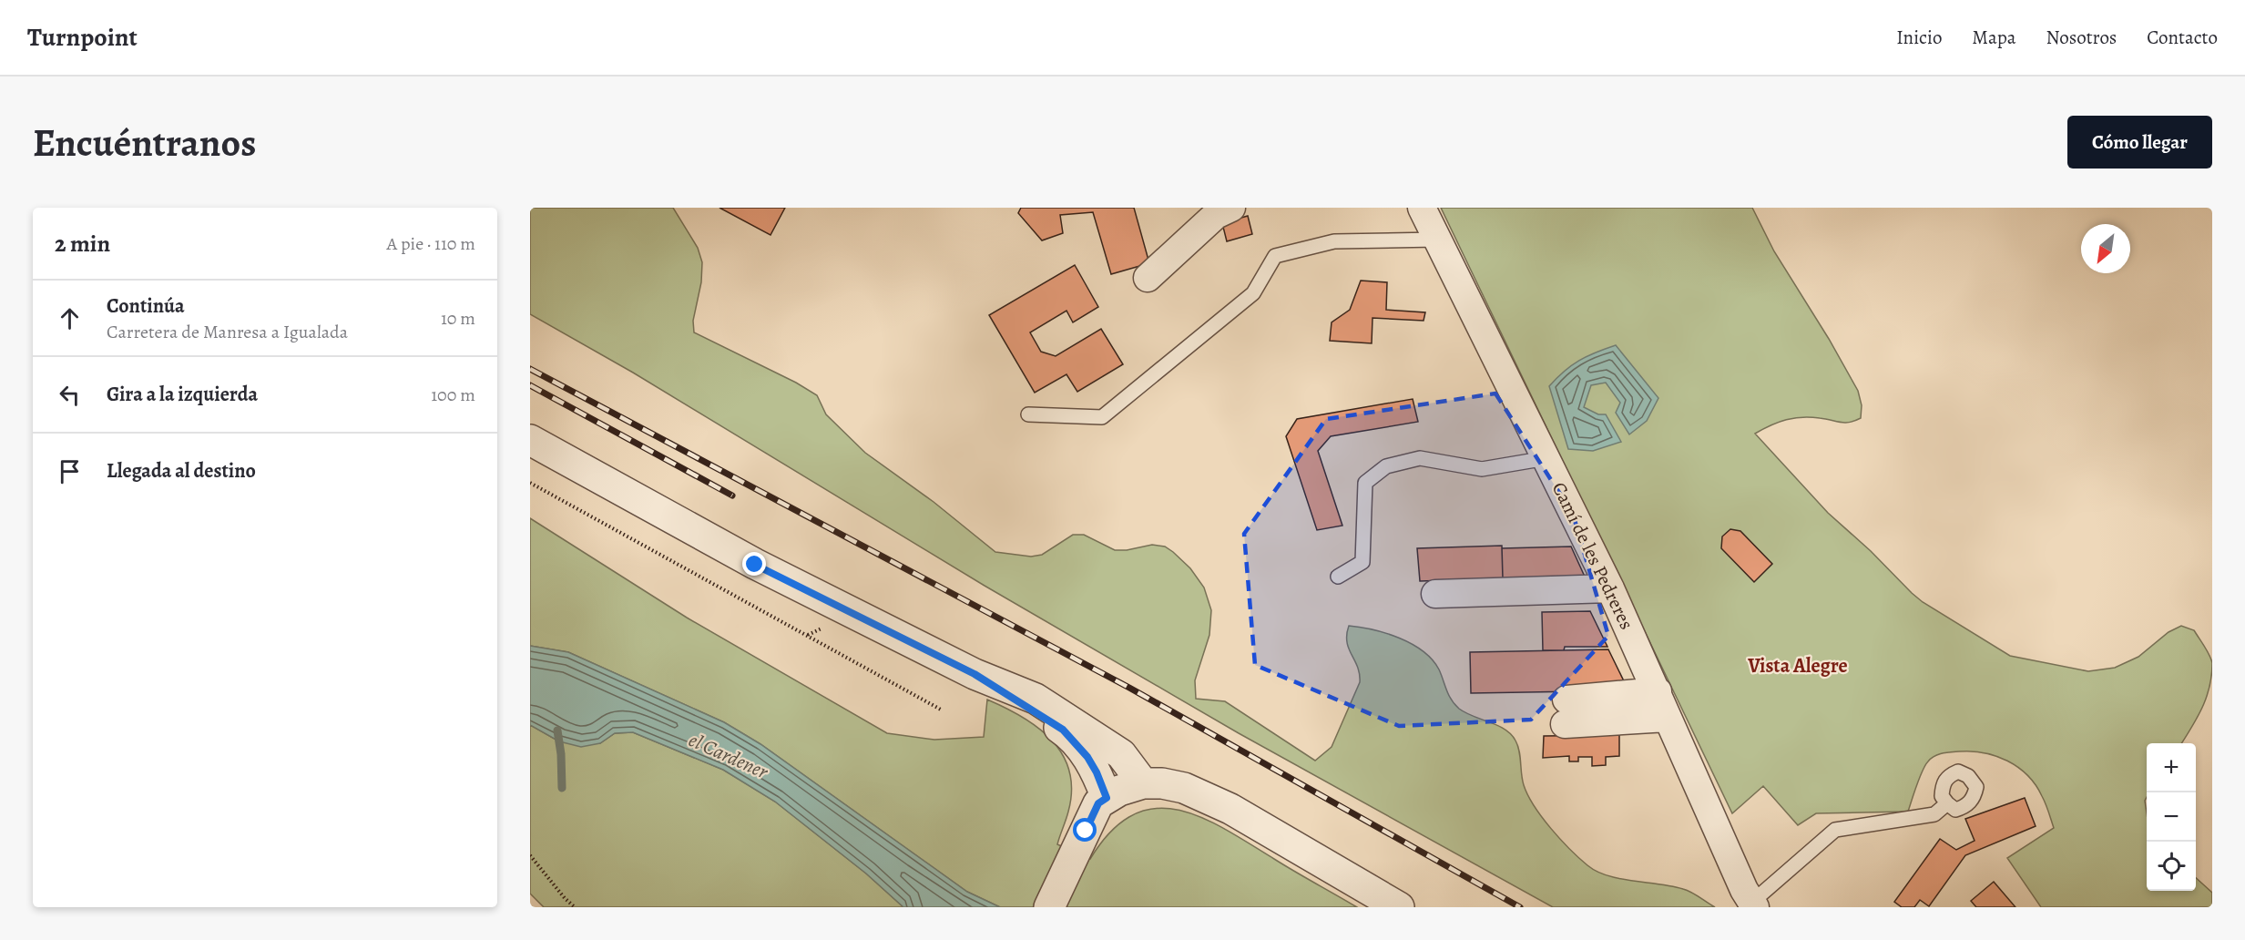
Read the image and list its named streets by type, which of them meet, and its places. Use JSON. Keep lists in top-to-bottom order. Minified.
{"streets":{"street":["Camí de les Pedreres"]},"districts":["Vista Alegre"],"water":["el Cardener"],"north":"bottom left","page":{"header":"Turnpoint","nav":["Inicio","Mapa","Nosotros","Contacto"],"buttons":"Cómo llegar","title":"Encuéntranos","heading":["2 min","A pie · 110 m"],"list":[["Continúa","Carretera de Manresa a Igualada","10 m"],["Gira a la izquierda","100 m"],"Llegada al destino"],"map_buttons":["+","−"]}}
